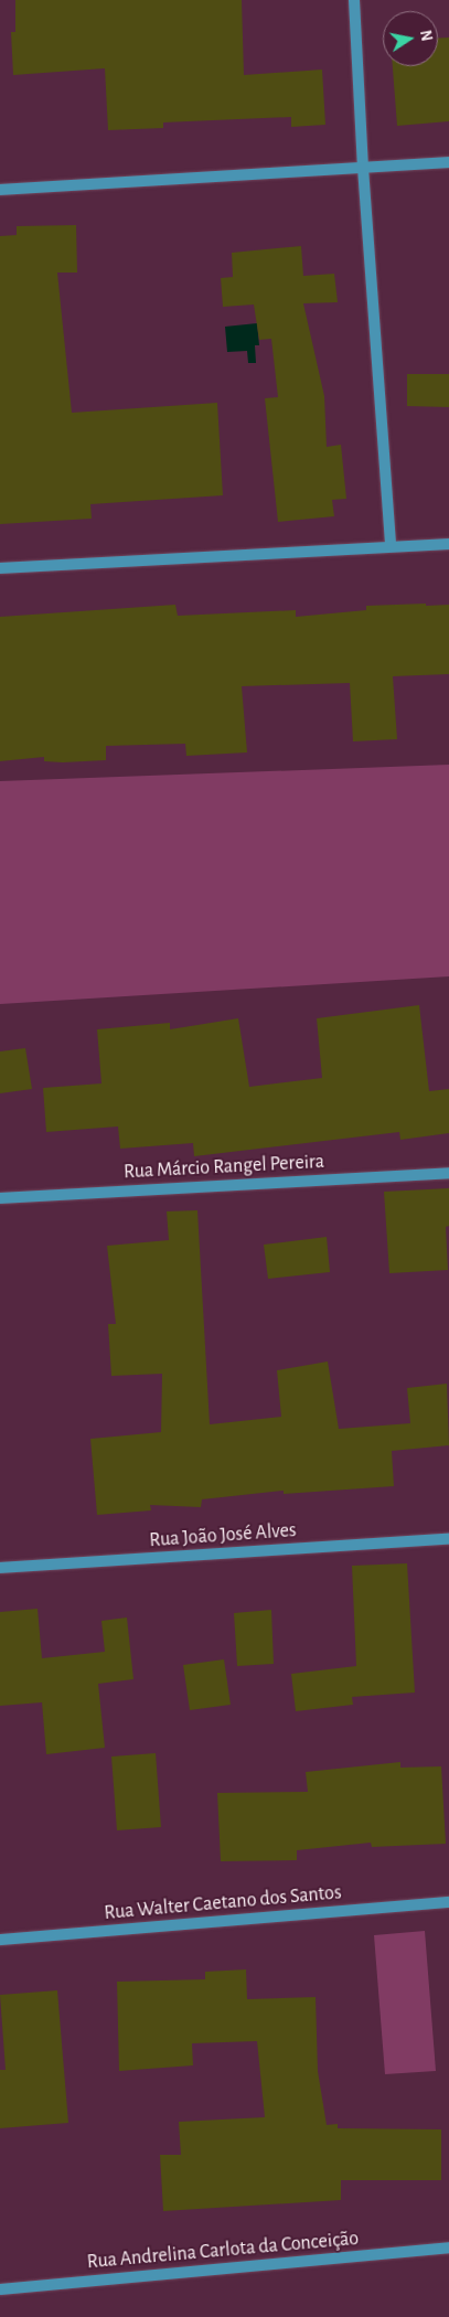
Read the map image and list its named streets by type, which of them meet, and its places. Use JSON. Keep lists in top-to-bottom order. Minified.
{"streets":{"street":["Rua Márcio Rangel Pereira","Rua João José Alves","Rua Walter Caetano dos Santos","Rua Andrelina Carlota da Conceição"]},"north":"right"}
